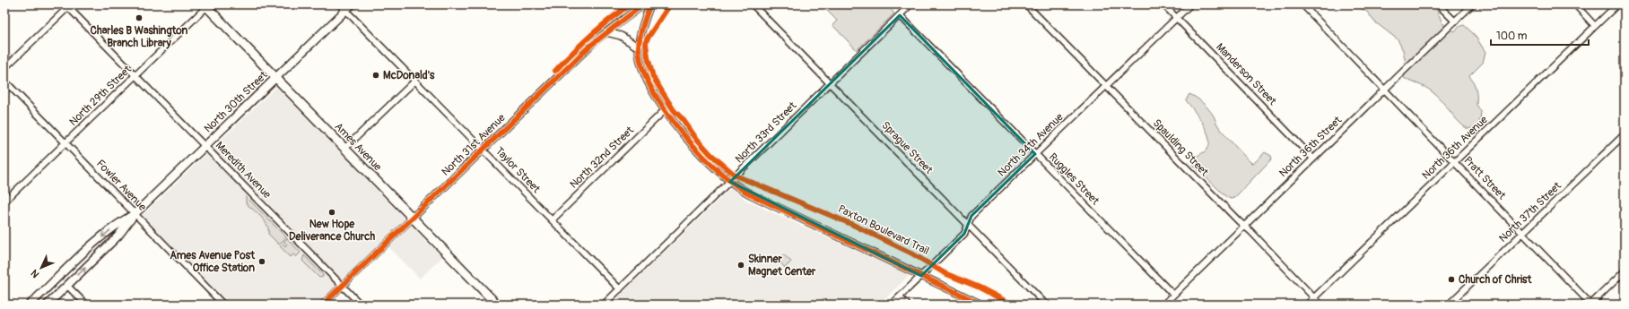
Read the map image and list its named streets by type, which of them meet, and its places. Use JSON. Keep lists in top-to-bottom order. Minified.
{"streets":{"main road":["North 30th Street","Ames Avenue"],"street":["Manderson Street","North 29th Street","North 33rd Street","North 31st Avenue","North 34th Avenue","North 36th Street","Sprague Street","Spaulding Street","North 36th Avenue","North 32nd Street","Meredith Avenue","Taylor Street","Pratt Street","Ruggles Street","Fowler Avenue","North 37th Street"],"cycle path":["Paxton Boulevard Trail"]},"crossings":[["Manderson Street","North 34th Avenue"],["Manderson Street","North 36th Street"],["North 29th Street","Ames Avenue"],["North 29th Street","Meredith Avenue"],["North 29th Street","Fowler Avenue"],["North 30th Street","Ames Avenue"],["North 30th Street","Meredith Avenue"],["North 30th Street","Taylor Street"],["North 30th Street","Fowler Avenue"],["North 33rd Street","Sprague Street"],["North 33rd Street","Taylor Street"],["North 33rd Street","Ruggles Street"],["North 31st Avenue","Ames Avenue"],["North 31st Avenue","Meredith Avenue"],["North 31st Avenue","Taylor Street"],["North 34th Avenue","Sprague Street"],["North 34th Avenue","Spaulding Street"],["North 34th Avenue","Ruggles Street"],["North 36th Street","Spaulding Street"],["North 36th Street","Pratt Street"],["North 36th Street","Ruggles Street"],["Spaulding Street","North 36th Avenue"],["North 36th Avenue","Pratt Street"],["North 32nd Street","Taylor Street"],["Pratt Street","North 37th Street"]],"places":["Charles B Washington Branch Library","McDonald's","New Hope Deliverance Church","Ames Avenue Post Office Station","Skinner Magnet Center","Church of Christ"],"scale_bar":"100 m","north":"bottom left"}
